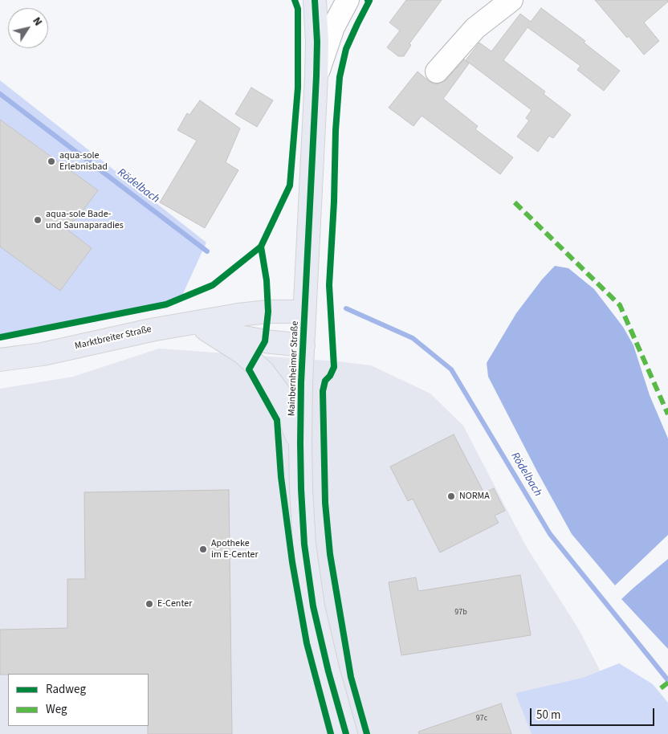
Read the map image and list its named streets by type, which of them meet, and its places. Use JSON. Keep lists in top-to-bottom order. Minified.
{"streets":{"main road":["Marktbreiter Straße","Mainbernheimer Straße"]},"crossings":[["Marktbreiter Straße","Mainbernheimer Straße"]],"water":["Rödelbach"],"places":["aqua-sole Erlebnisbad","aqua-sole Bade- und Saunaparadies","NORMA","Apotheke im E-Center","E-Center"],"house_numbers":["97b","97c"],"legend":["Radweg","Weg"],"scale_bar":"50 m","north":"top right"}
